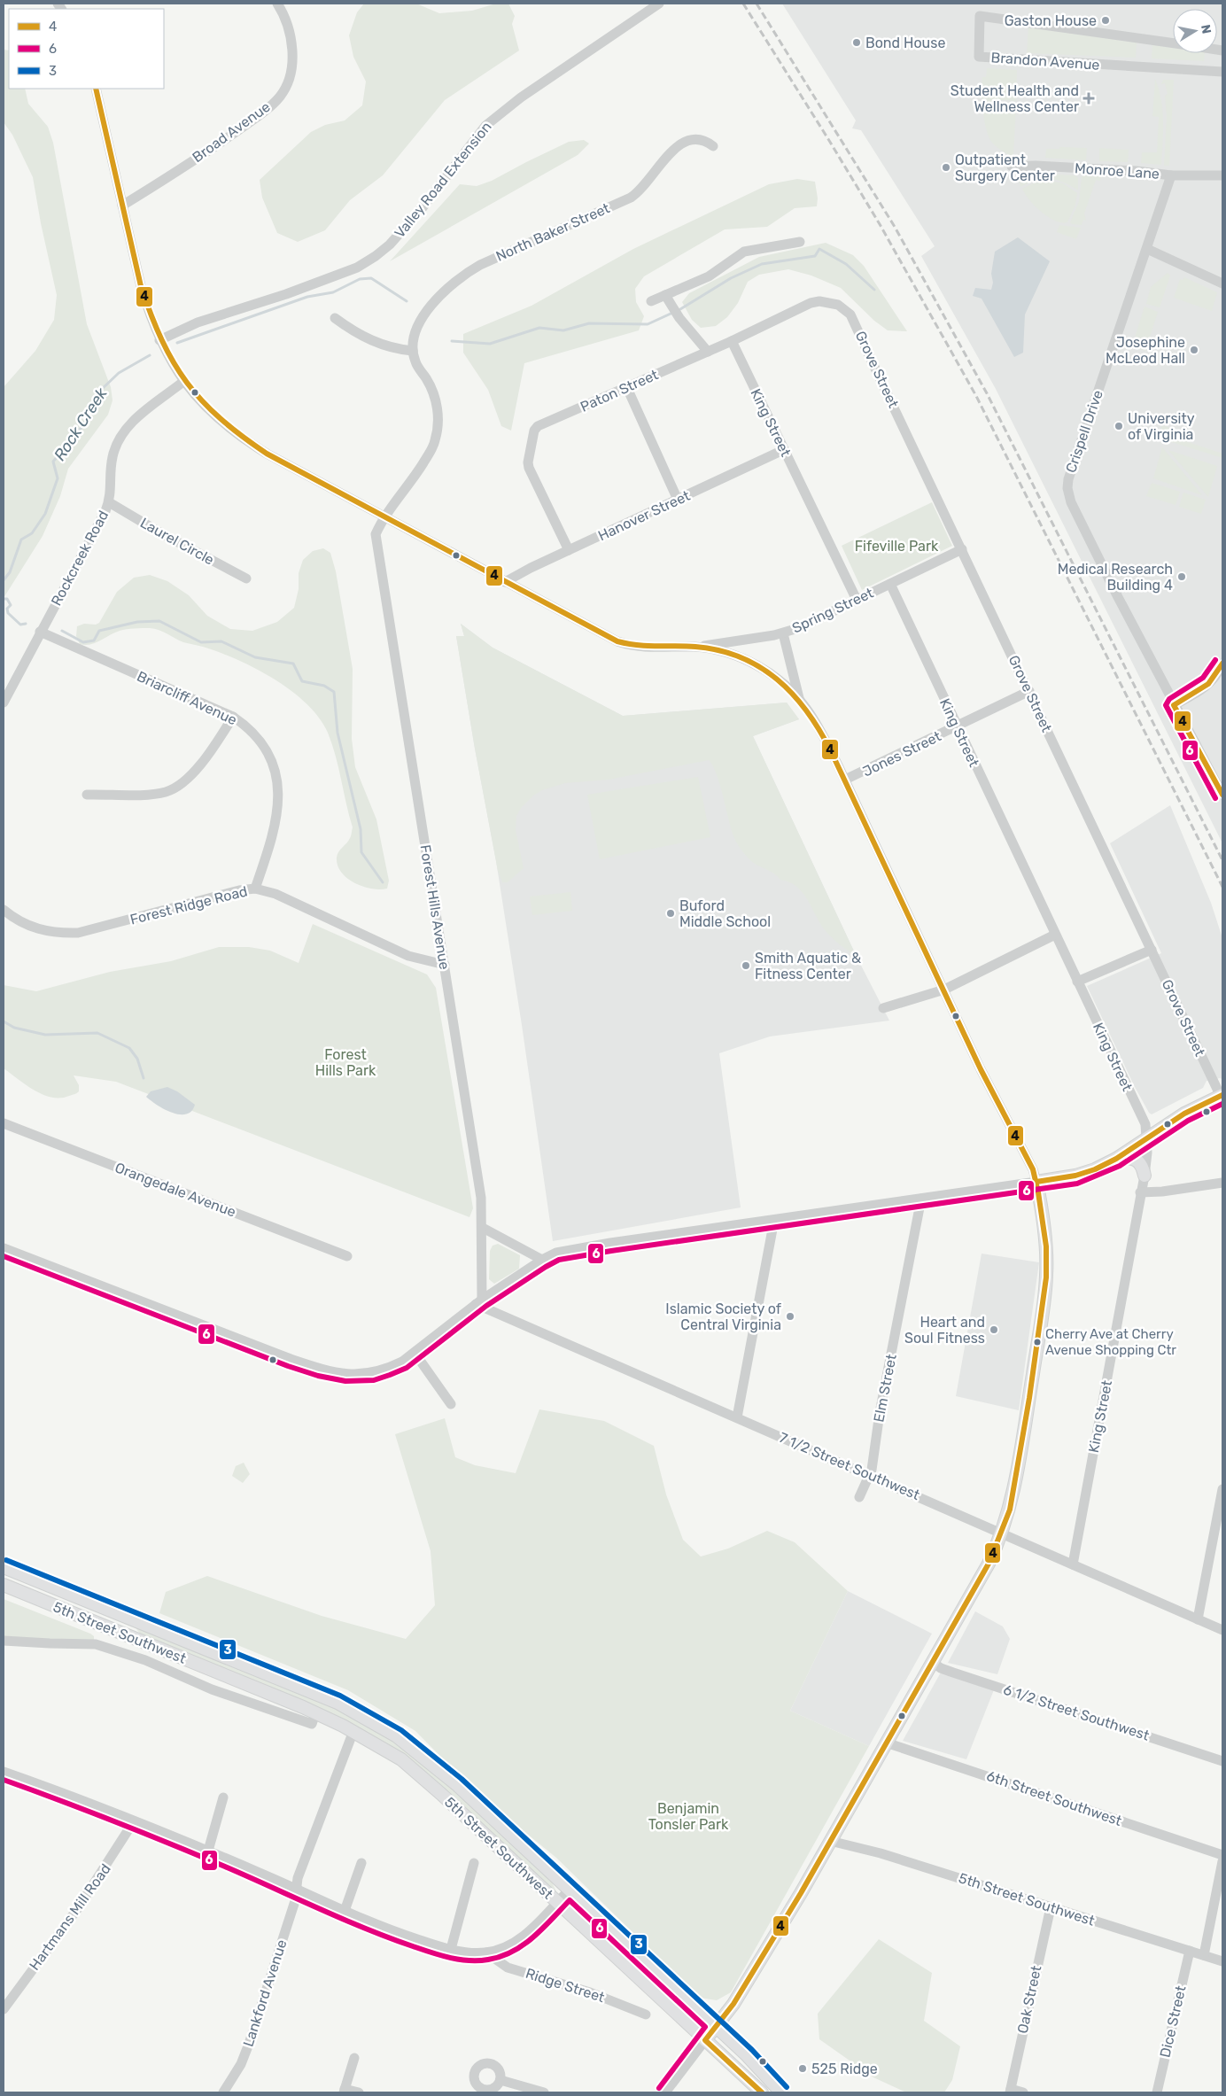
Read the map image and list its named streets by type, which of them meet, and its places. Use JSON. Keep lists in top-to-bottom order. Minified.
{"streets":{"main road":["5th Street Southwest"],"street":["Brandon Avenue","Broad Avenue","Monroe Lane","Valley Road Extension","North Baker Street","Grove Street","Paton Street","King Street","Crispell Drive","Hanover Street","Laurel Circle","Rockcreek Road","Spring Street","Briarcliff Avenue","Jones Street","Forest Ridge Road","Forest Hills Avenue","Orangedale Avenue","Elm Street","7 1/2 Street Southwest","6 1/2 Street Southwest","6th Street Southwest","Hartmans Mill Road","Ridge Street","Lankford Avenue","Oak Street","Dice Street"]},"crossings":[["Monroe Lane","Crispell Drive"],["North Baker Street","Forest Hills Avenue"],["Grove Street","Paton Street"],["Grove Street","Spring Street"],["Grove Street","Jones Street"],["Paton Street","King Street"],["Paton Street","Hanover Street"],["King Street","Hanover Street"],["King Street","Spring Street"],["King Street","Jones Street"],["King Street","7 1/2 Street Southwest"],["Laurel Circle","Rockcreek Road"],["Rockcreek Road","Briarcliff Avenue"],["Briarcliff Avenue","Forest Ridge Road"],["Forest Ridge Road","Forest Hills Avenue"],["Forest Hills Avenue","7 1/2 Street Southwest"],["Elm Street","7 1/2 Street Southwest"],["5th Street Southwest","Lankford Avenue"],["5th Street Southwest","Oak Street"],["5th Street Southwest","Dice Street"]],"water":["Rock Creek"],"parks":["Fifeville Park","Forest Hills Park","Benjamin Tonsler Park"],"places":{"other":["Gaston House","Bond House","Outpatient Surgery Center","Josephine McLeod Hall","University of Virginia","Medical Research Building 4","Buford Middle School","Smith Aquatic & Fitness Center","Islamic Society of Central Virginia","Heart and Soul Fitness","Cherry Ave at Cherry Avenue Shopping Ctr","525 Ridge"],"health":["Student Health and Wellness Center"]},"lines":["transit line 4","transit line 6","transit line 3"],"legend":["4","6","3"],"north":"right"}
